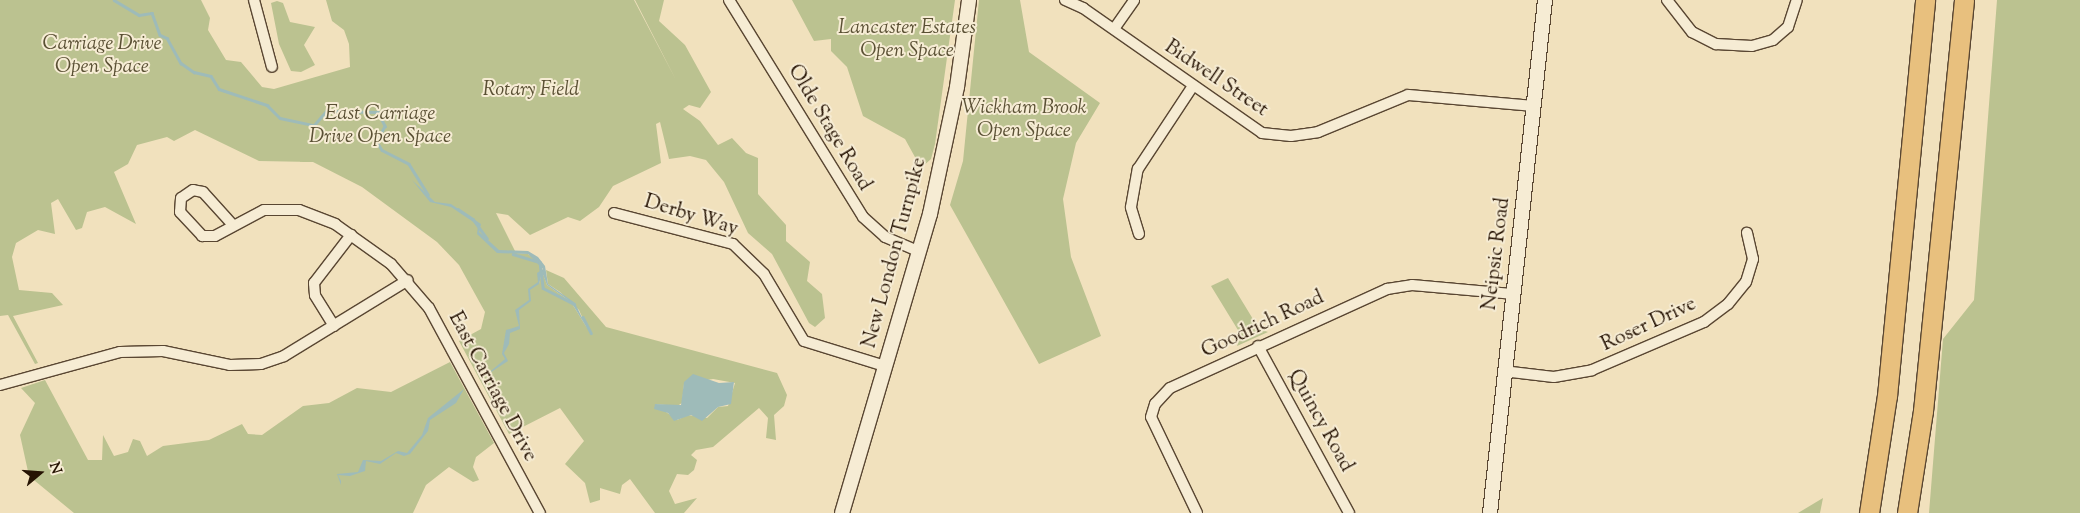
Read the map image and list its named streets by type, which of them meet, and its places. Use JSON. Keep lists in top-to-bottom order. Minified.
{"streets":{"street":["Bidwell Street","Olde Stage Road","Derby Way","New London Turnpike","Neipsic Road","Goodrich Road","Roser Drive","East Carriage Drive","Quincy Road"]},"crossings":[["Bidwell Street","Neipsic Road"],["Olde Stage Road","New London Turnpike"],["Derby Way","New London Turnpike"],["Neipsic Road","Goodrich Road"],["Neipsic Road","Roser Drive"],["Goodrich Road","Quincy Road"]],"parks":["Lancaster Estates Open Space","Carriage Drive Open Space","Rotary Field","Wickham Brook Open Space","East Carriage Drive Open Space"],"north":"right"}
